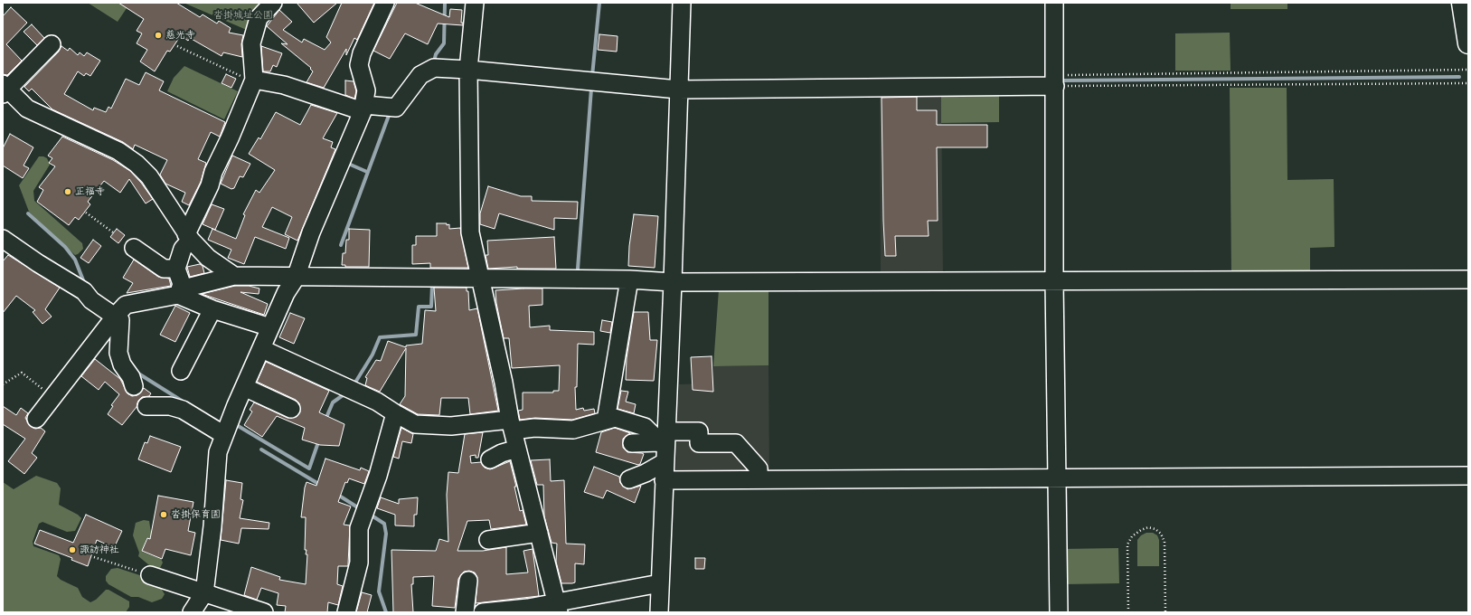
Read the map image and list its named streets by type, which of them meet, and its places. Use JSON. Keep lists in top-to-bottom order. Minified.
{"parks":["沓掛城址公園"],"places":["慈光寺","正福寺","沓掛保育園","諏訪神社"]}
